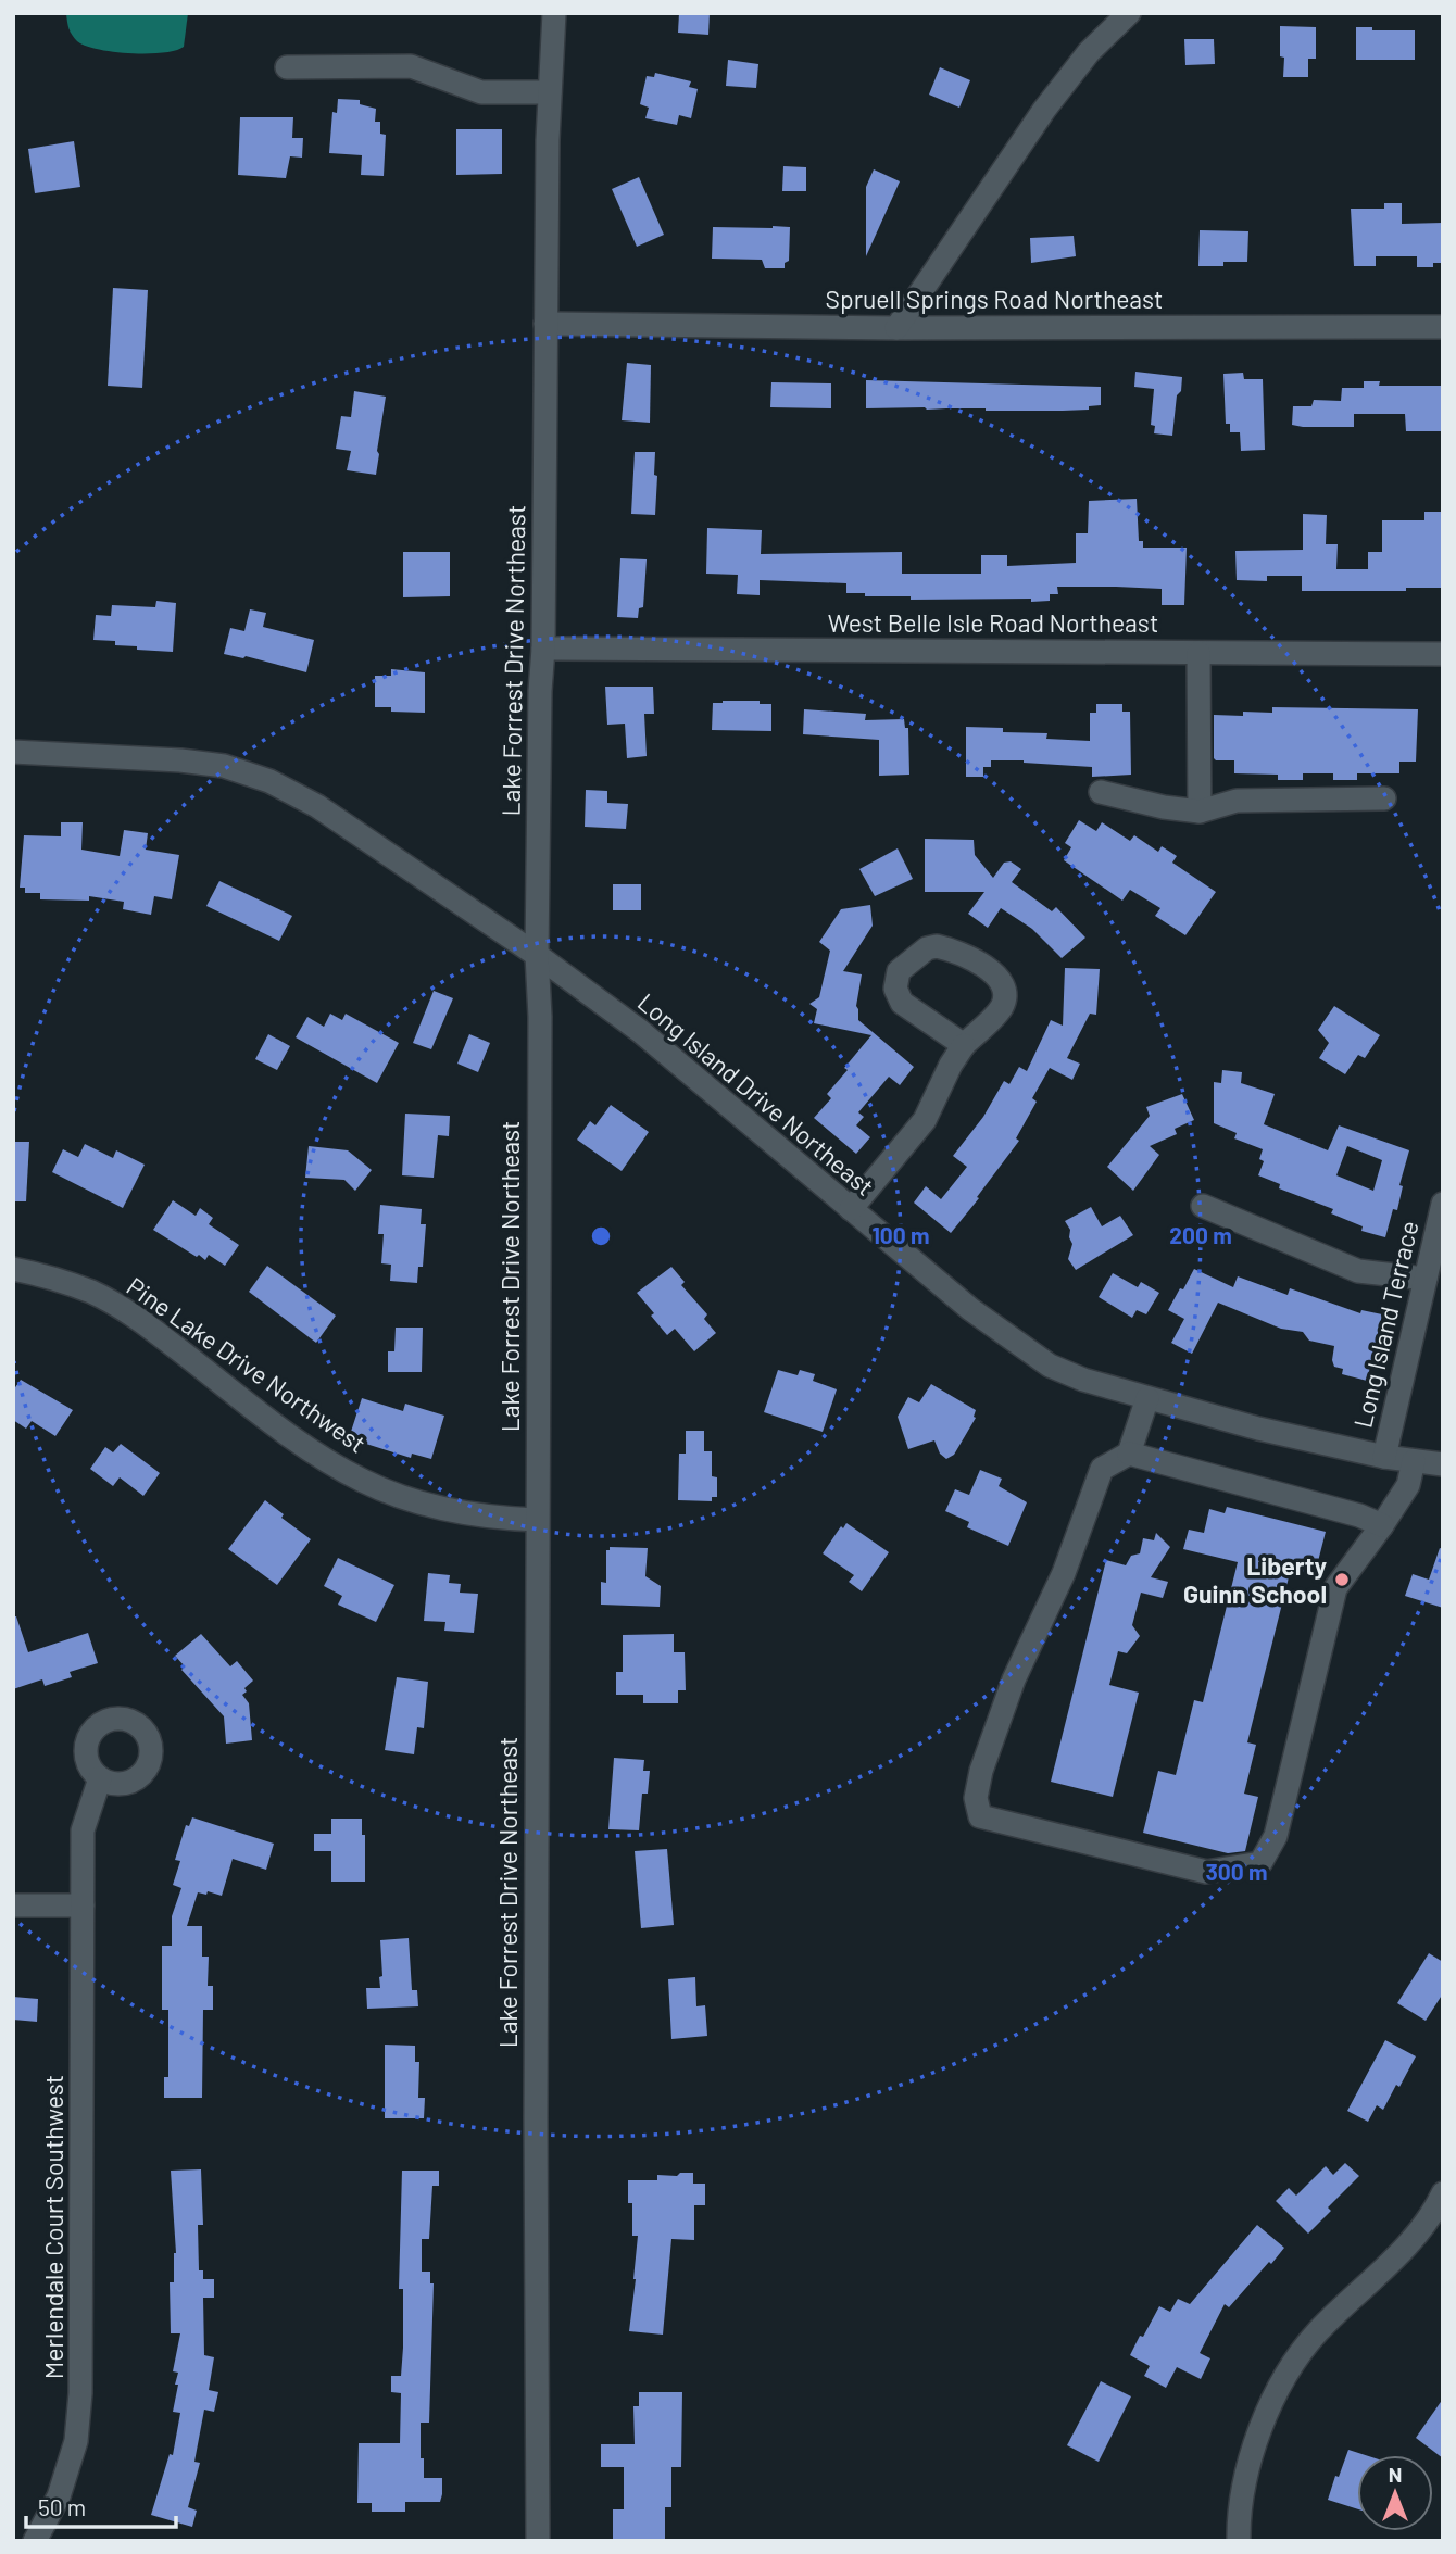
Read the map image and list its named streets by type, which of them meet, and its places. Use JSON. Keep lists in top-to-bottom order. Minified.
{"streets":{"street":["Spruell Springs Road Northeast","West Belle Isle Road Northeast","Lake Forrest Drive Northeast","Long Island Drive Northeast","Long Island Terrace","Pine Lake Drive Northwest","Merlendale Court Southwest"]},"crossings":[["Spruell Springs Road Northeast","Lake Forrest Drive Northeast"],["West Belle Isle Road Northeast","Lake Forrest Drive Northeast"],["Lake Forrest Drive Northeast","Long Island Drive Northeast"],["Lake Forrest Drive Northeast","Pine Lake Drive Northwest"],["Long Island Drive Northeast","Long Island Terrace"]],"places":["Liberty Guinn School"],"scale_bar":"50 m","north":"top","rings":["100 m","200 m","300 m"]}
